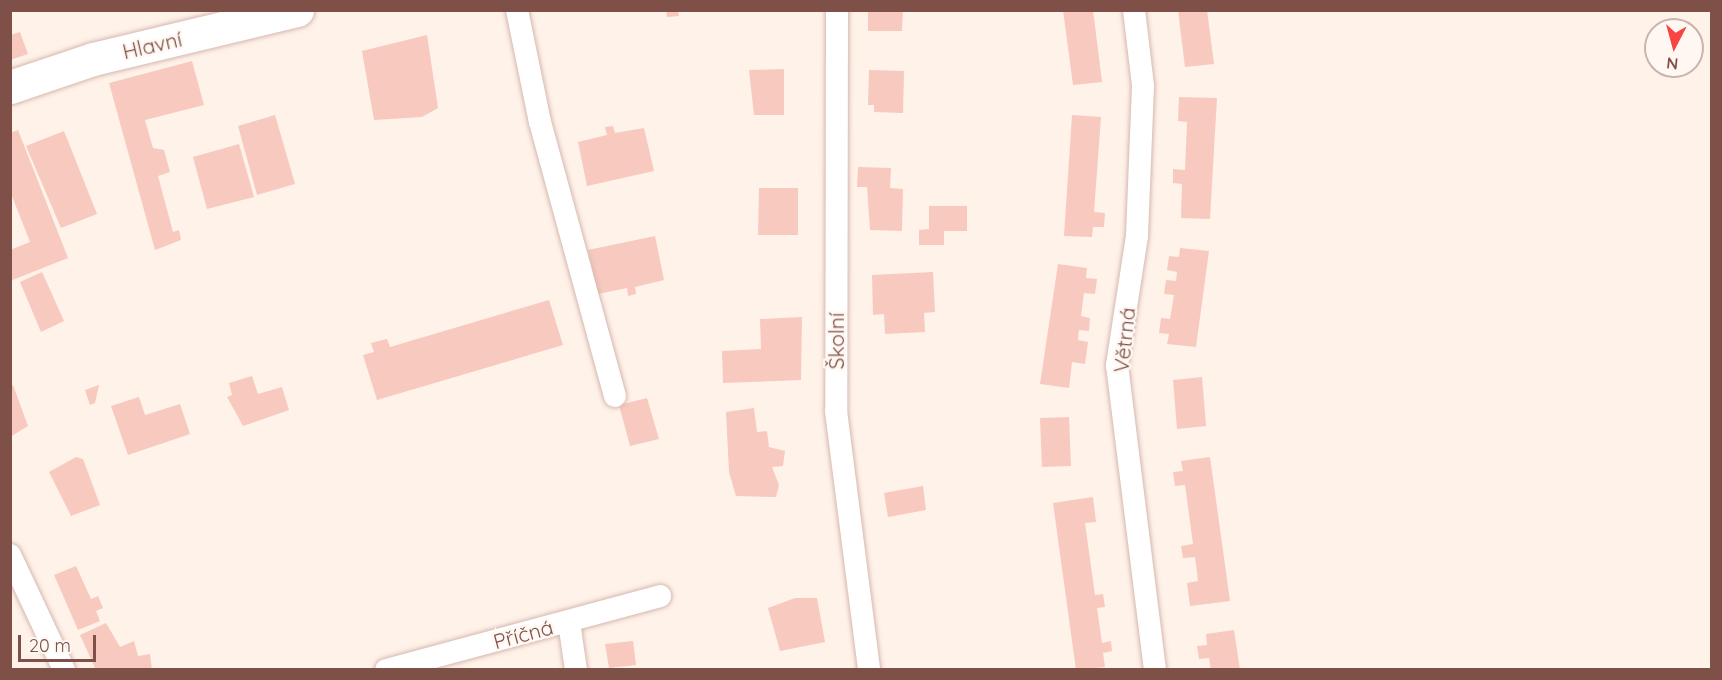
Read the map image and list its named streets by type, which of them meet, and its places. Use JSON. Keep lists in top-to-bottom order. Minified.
{"streets":{"street":["Hlavní","Větrná","Školní","Příčná"]},"scale_bar":"20 m","north":"bottom"}
